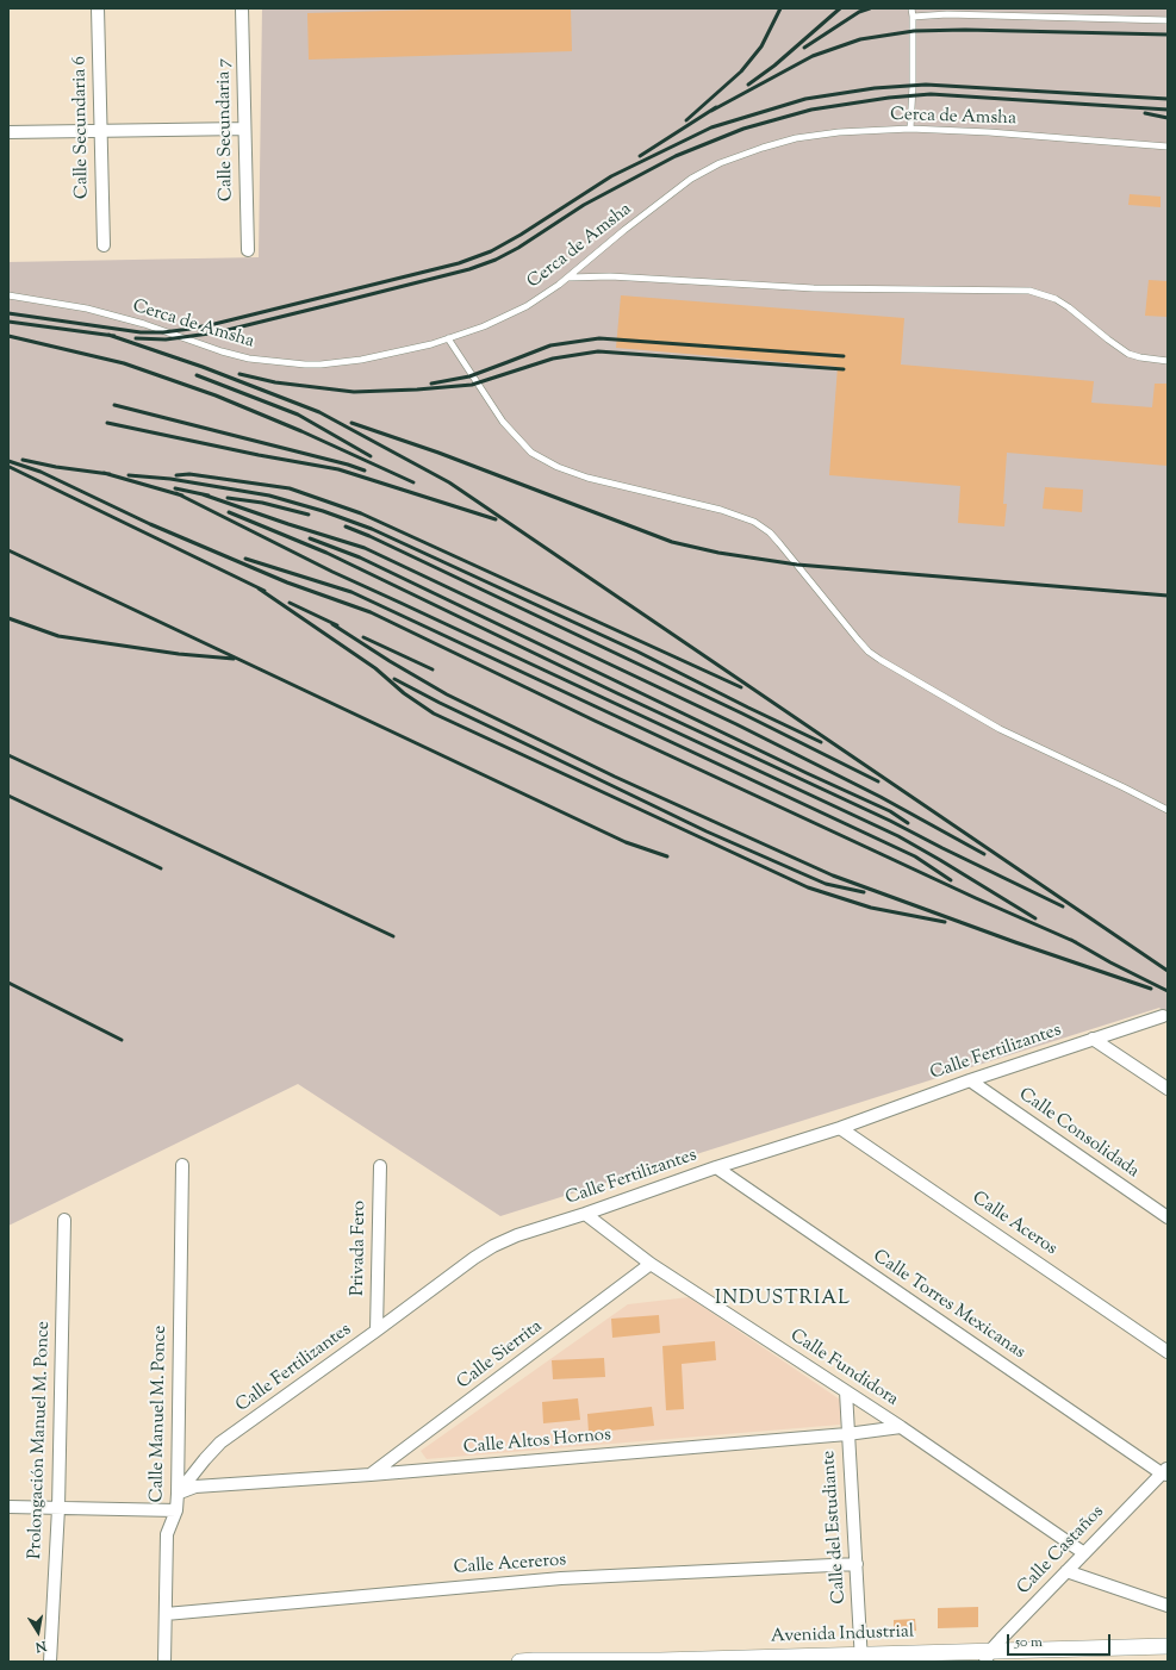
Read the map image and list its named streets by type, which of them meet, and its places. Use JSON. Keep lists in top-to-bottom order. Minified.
{"streets":{"street":["Calle Secundaria 6","Calle Secundaria 7","Calle Fertilizantes","Calle Consolidada","Calle Aceros","Privada Fero","Calle Torres Mexicanas","Calle Sierrita","Calle Fundidora","Calle Manuel M. Ponce","Prolongación Manuel M. Ponce","Calle Altos Hornos","Calle del Estudiante","Calle Castaños","Calle Acereros","Avenida Industrial"],"lane":["Cerca de Amsha"]},"crossings":[["Calle Fertilizantes","Calle Consolidada"],["Calle Fertilizantes","Calle Aceros"],["Calle Fertilizantes","Privada Fero"],["Calle Fertilizantes","Calle Torres Mexicanas"],["Calle Fertilizantes","Calle Fundidora"],["Calle Fertilizantes","Calle Manuel M. Ponce"],["Calle Fertilizantes","Calle Altos Hornos"],["Calle Torres Mexicanas","Calle Castaños"],["Calle Sierrita","Calle Fundidora"],["Calle Sierrita","Calle Altos Hornos"],["Calle Fundidora","Calle Altos Hornos"],["Calle Fundidora","Calle del Estudiante"],["Calle Fundidora","Calle Castaños"],["Calle Manuel M. Ponce","Calle Altos Hornos"],["Calle Manuel M. Ponce","Calle Acereros"],["Calle Altos Hornos","Calle del Estudiante"],["Calle del Estudiante","Calle Acereros"],["Calle del Estudiante","Avenida Industrial"],["Calle Castaños","Avenida Industrial"]],"districts":["INDUSTRIAL"],"scale_bar":"50 m","north":"bottom"}
